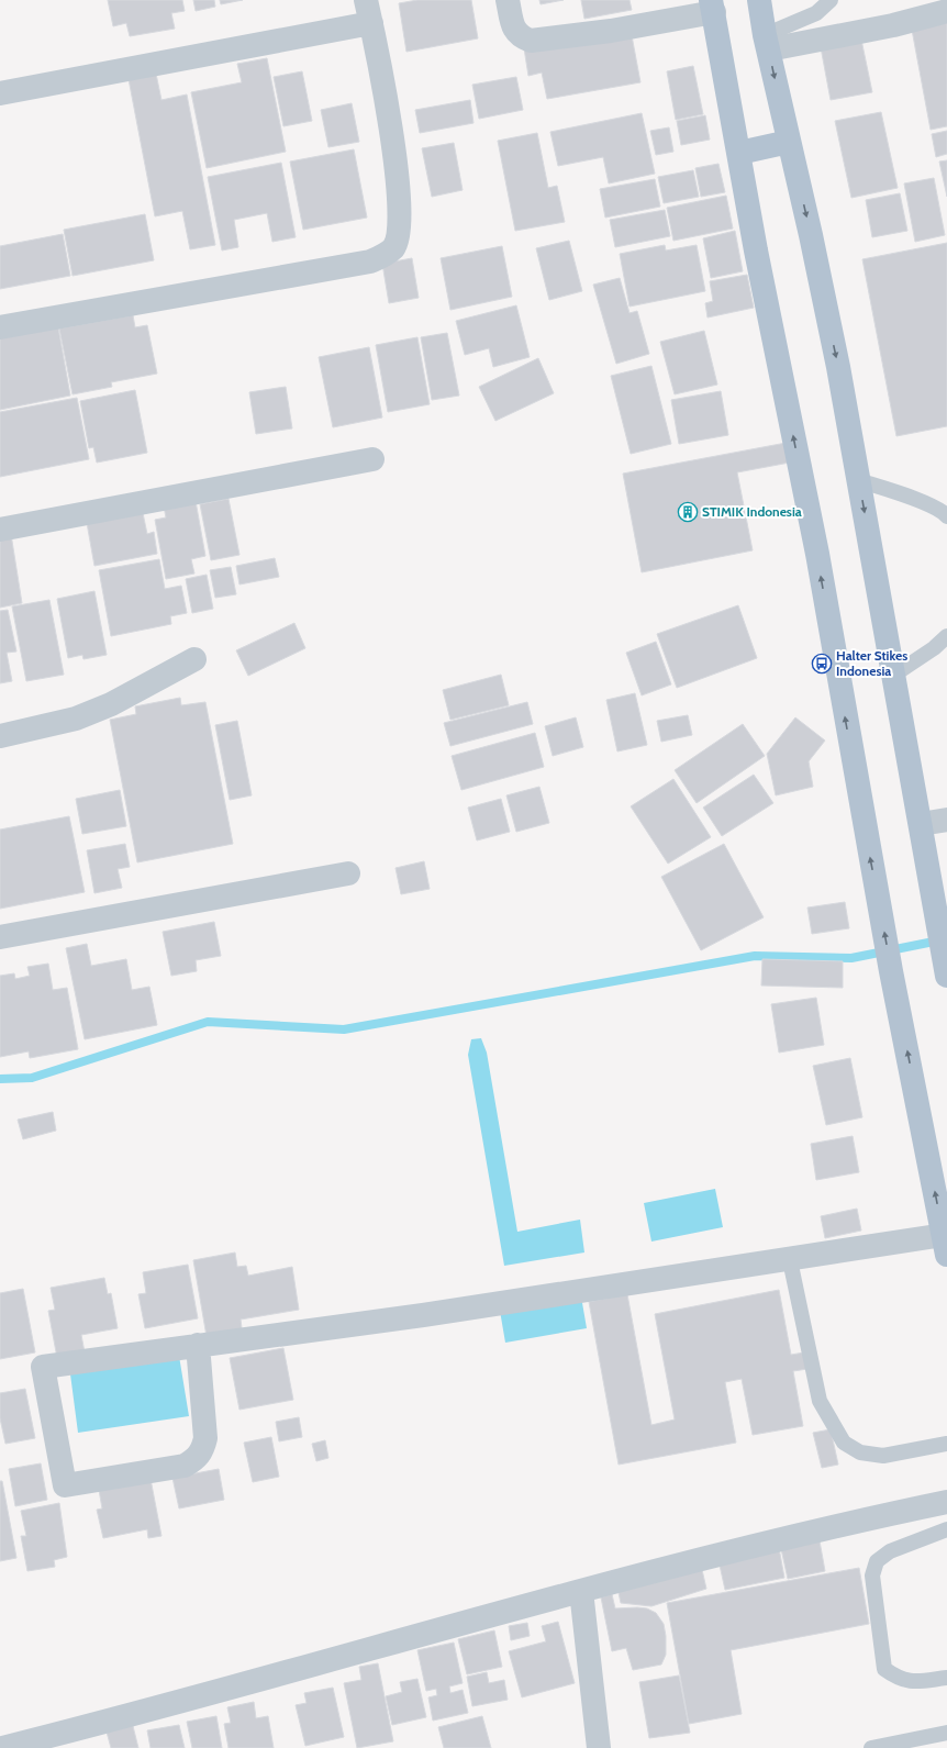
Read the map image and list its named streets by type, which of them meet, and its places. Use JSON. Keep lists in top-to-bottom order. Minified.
{"places":{"building":["STIMIK Indonesia"],"bus stop":["Halter Stikes Indonesia"]}}
